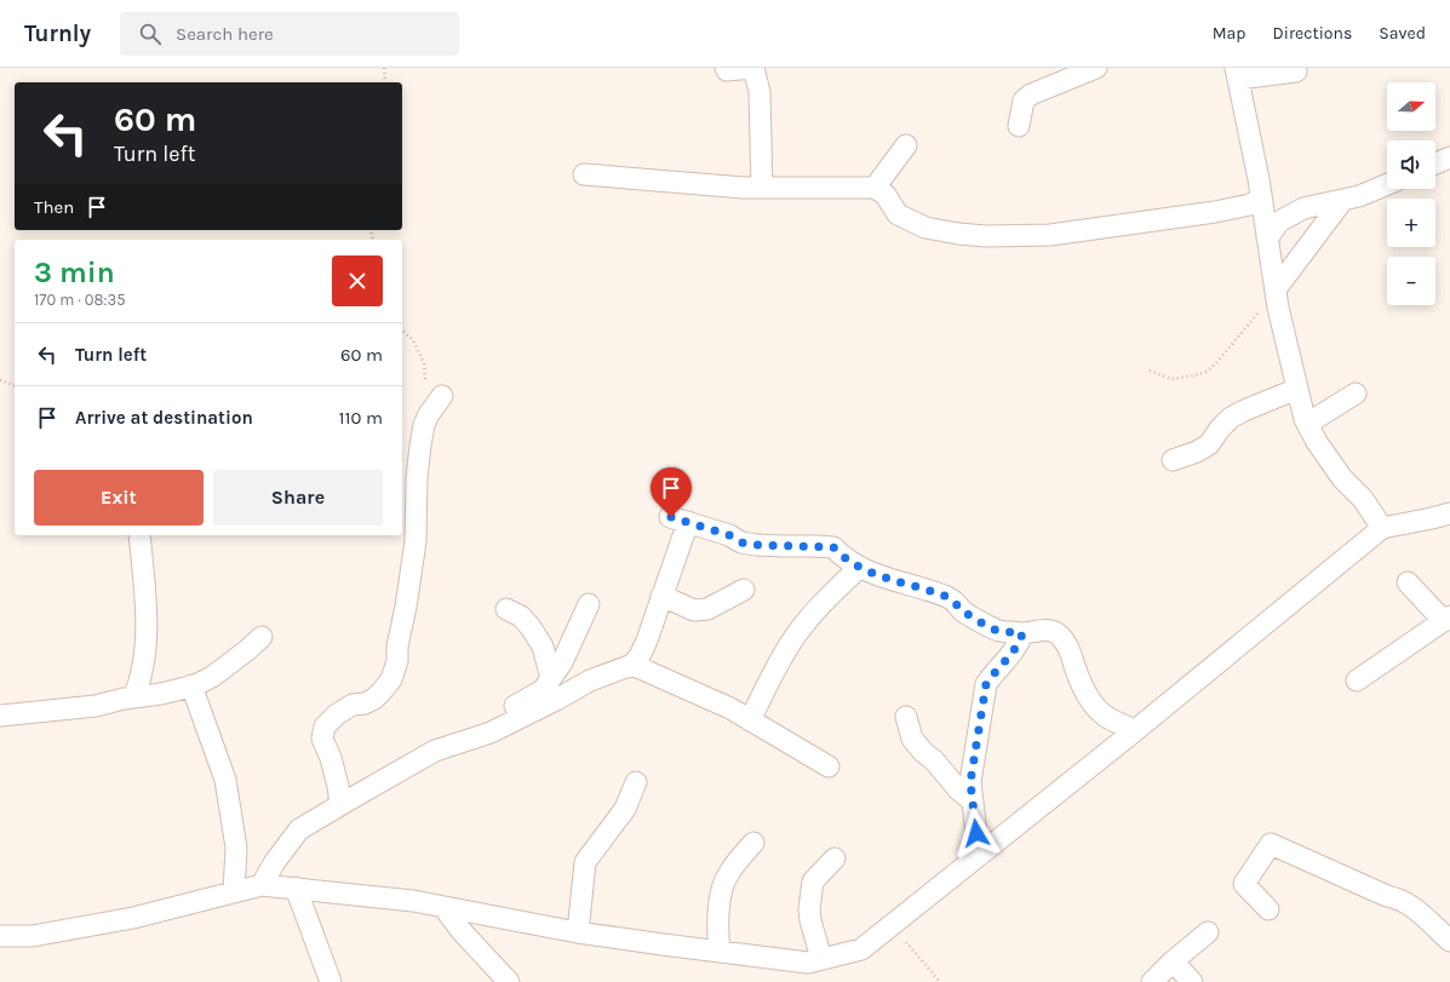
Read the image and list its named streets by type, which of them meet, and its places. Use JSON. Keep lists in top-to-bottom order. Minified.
{"north":"right","page":{"header":"Turnly","search":"Search here","nav":["Map","Directions","Saved"],"map_buttons":["+","−"],"turn":["60 m","Turn left"],"then":"Then","heading":["3 min","170 m · 08:35"],"list":[{"name":"Turn left","value":"60 m"},{"name":"Arrive at destination","value":"110 m"}],"buttons":["Exit","Share"]}}
